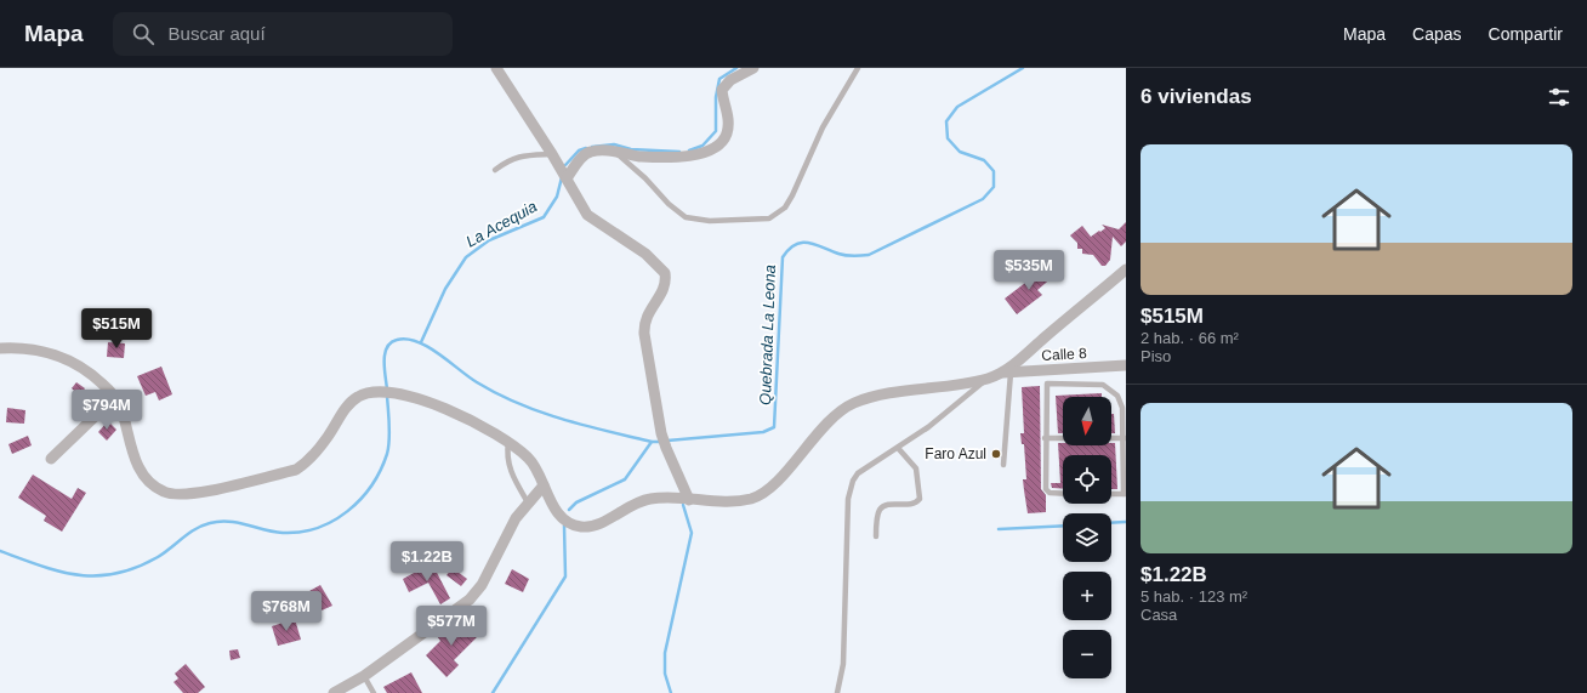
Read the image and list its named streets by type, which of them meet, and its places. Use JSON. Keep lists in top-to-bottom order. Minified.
{"streets":{"street":["Calle 8"]},"water":["La Acequia","Quebrada La Leona"],"places":["Faro Azul"],"north":"bottom","page":{"header":"Mapa","search":"Buscar aquí","nav":["Mapa","Capas","Compartir"],"heading":"6 viviendas","list":[{"name":"$515M","note":"2 hab. · 66 m² · Piso"},{"name":"$1.22B","note":"5 hab. · 123 m² · Casa"}],"price":["$535M","$515M","$794M","$1.22B","$768M","$577M"],"map_buttons":["+","−"]}}
